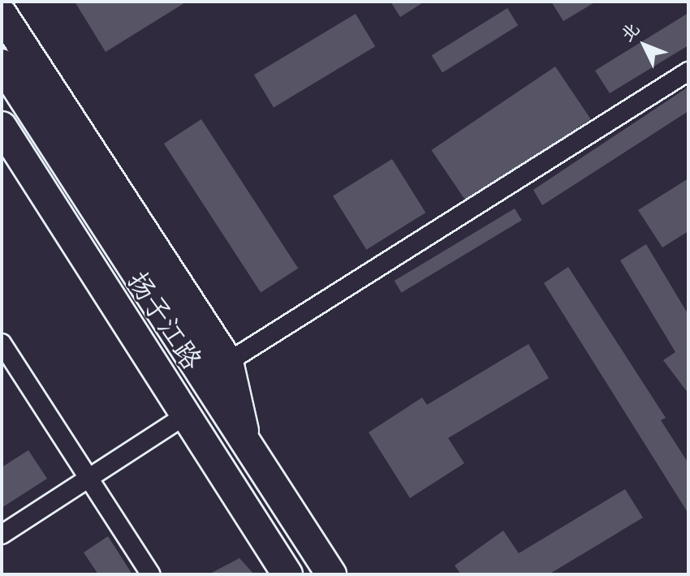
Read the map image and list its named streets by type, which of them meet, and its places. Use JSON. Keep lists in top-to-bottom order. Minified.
{"streets":{"main road":["扬子江路"]},"north":"top left"}
